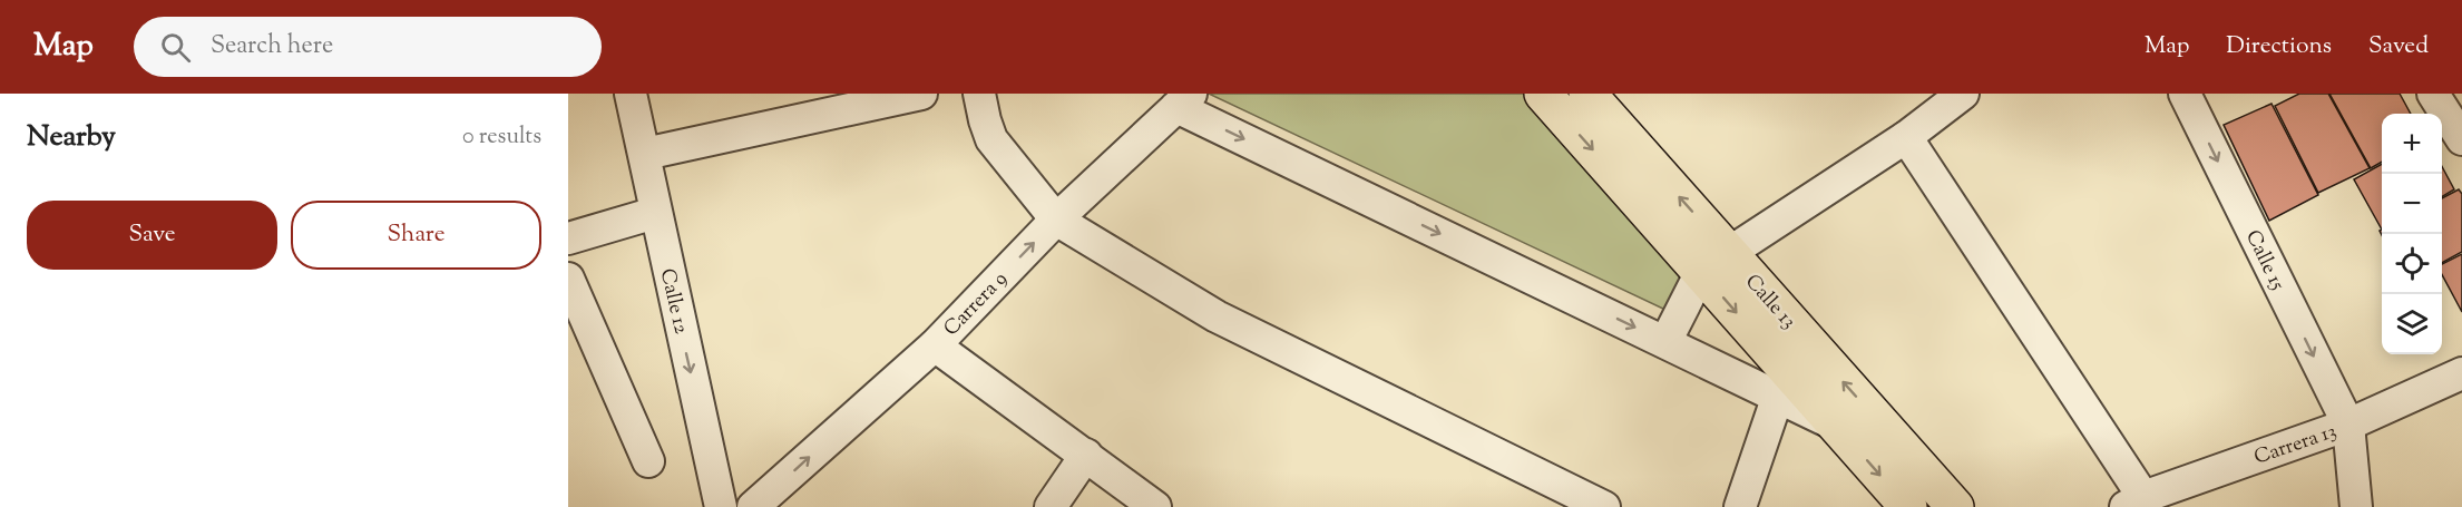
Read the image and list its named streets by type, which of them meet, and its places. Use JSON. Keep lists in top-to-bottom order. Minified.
{"streets":{"main road":["Calle 13"],"street":["Calle 15","Calle 12","Carrera 9","Carrera 13"]},"crossings":[["Calle 15","Carrera 13"]],"one_way":["Carrera 9"],"page":{"header":"Map","search":"Search here","nav":["Map","Directions","Saved"],"heading":["Nearby","0 results"],"map_buttons":["+","−"],"buttons":["Save","Share"]}}
